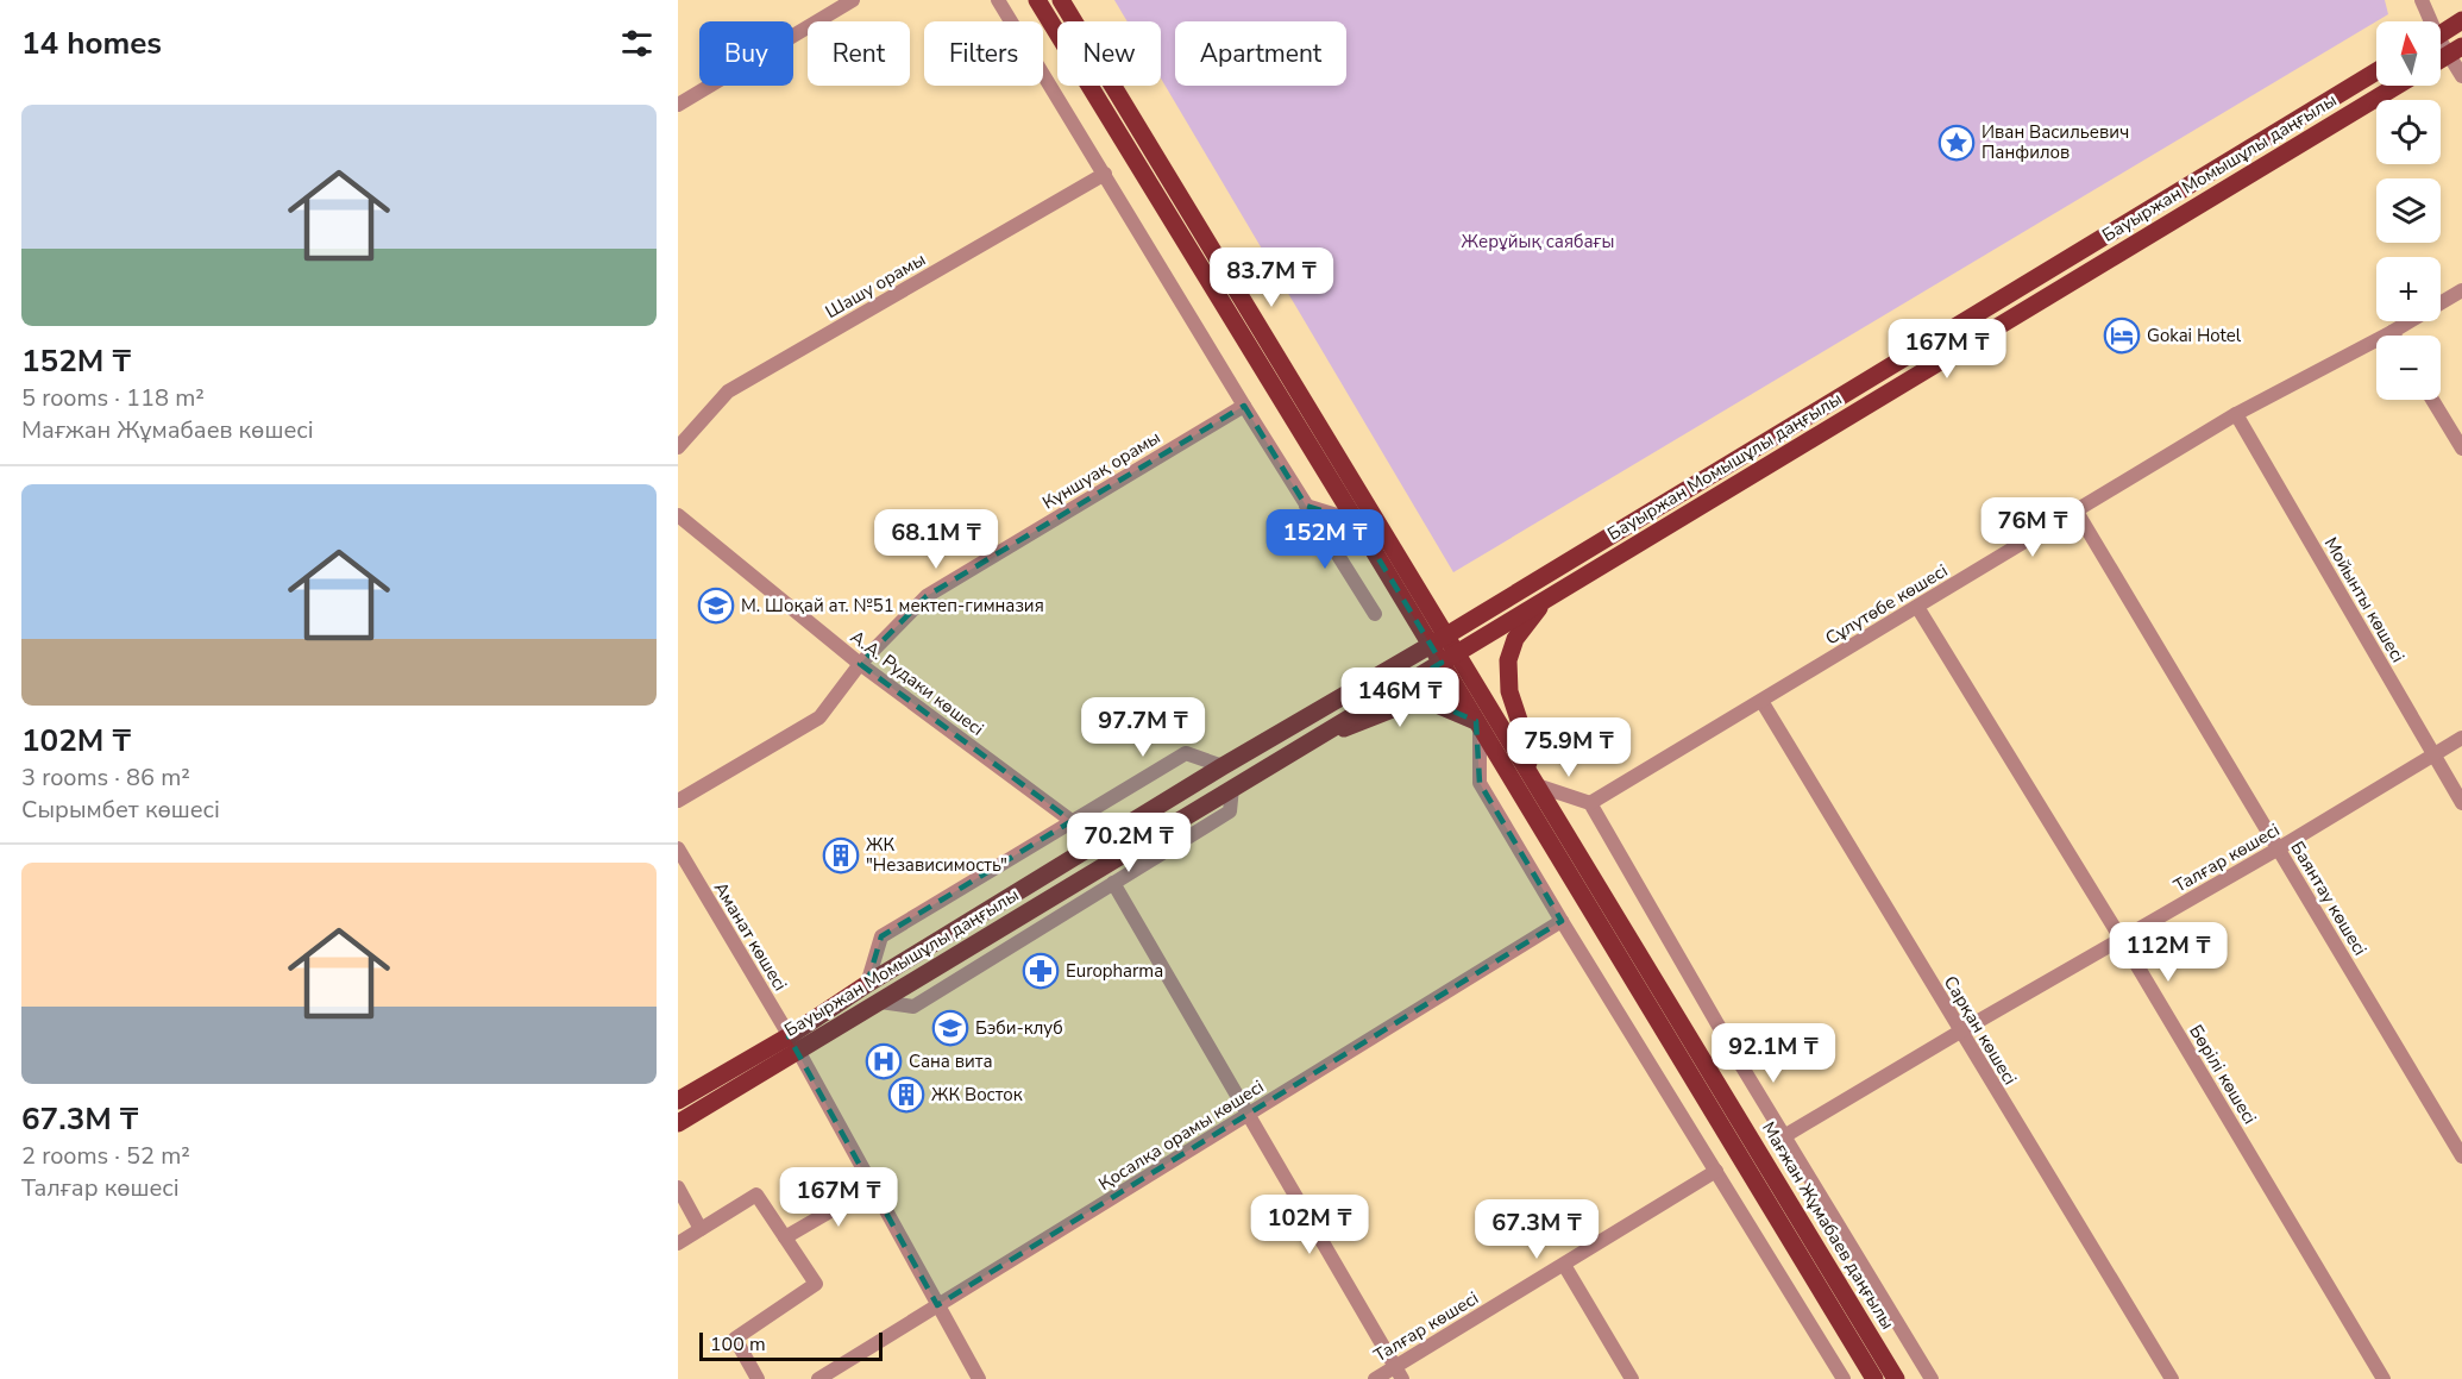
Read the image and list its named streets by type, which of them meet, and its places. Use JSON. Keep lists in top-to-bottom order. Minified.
{"streets":{"main road":["Бауыржан Момышұлы даңғылы","Мағжан Жұмабаев даңғылы"],"street":["Шашу орамы","Күншуақ орамы","Мойынты көшесі","Сұлутөбе көшесі","А.А. Рудаки көшесі","Талғар көшесі","Баянтау көшесі","Аманат көшесі","Сарқан көшесі","Бөрілі көшесі","Қосалқа орамы көшесі"]},"crossings":[["Бауыржан Момышұлы даңғылы","Аманат көшесі"],["Бауыржан Момышұлы даңғылы","Мағжан Жұмабаев даңғылы"],["Күншуақ орамы","А.А. Рудаки көшесі"],["Мойынты көшесі","Сұлутөбе көшесі"],["Мойынты көшесі","Талғар көшесі"],["Сұлутөбе көшесі","Баянтау көшесі"],["Сұлутөбе көшесі","Сарқан көшесі"],["Сұлутөбе көшесі","Бөрілі көшесі"],["Талғар көшесі","Баянтау көшесі"],["Талғар көшесі","Сарқан көшесі"],["Талғар көшесі","Бөрілі көшесі"],["Аманат көшесі","Қосалқа орамы көшесі"]],"parks":["Жерұйық саябағы"],"places":{"place":["Иван Васильевич Панфилов"],"hotel":["Gokai Hotel"],"school or university":["М. Шоқай ат. №51 мектеп-гимназия","Бэби-клуб"],"building":["ЖК \"Независимость\"","ЖК Восток"],"pharmacy":["Europharma"],"hospital":["Сана вита"]},"scale_bar":"100 m","north":"top","page":{"heading":"14 homes","map_buttons":["+","−"],"chip":["Buy","Rent","Filters","New","Apartment"],"list":[{"name":"152M ₸","note":"5 rooms · 118 m² · Мағжан Жұмабаев көшесі"},{"name":"102M ₸","note":"3 rooms · 86 m² · Сырымбет көшесі"},{"name":"67.3M ₸","note":"2 rooms · 52 m² · Талғар көшесі"}],"price":["83.7M ₸","167M ₸","76M ₸","68.1M ₸","152M ₸","146M ₸","97.7M ₸","75.9M ₸","70.2M ₸","112M ₸","92.1M ₸","167M ₸","102M ₸","67.3M ₸"],"scale":"100 m"}}
